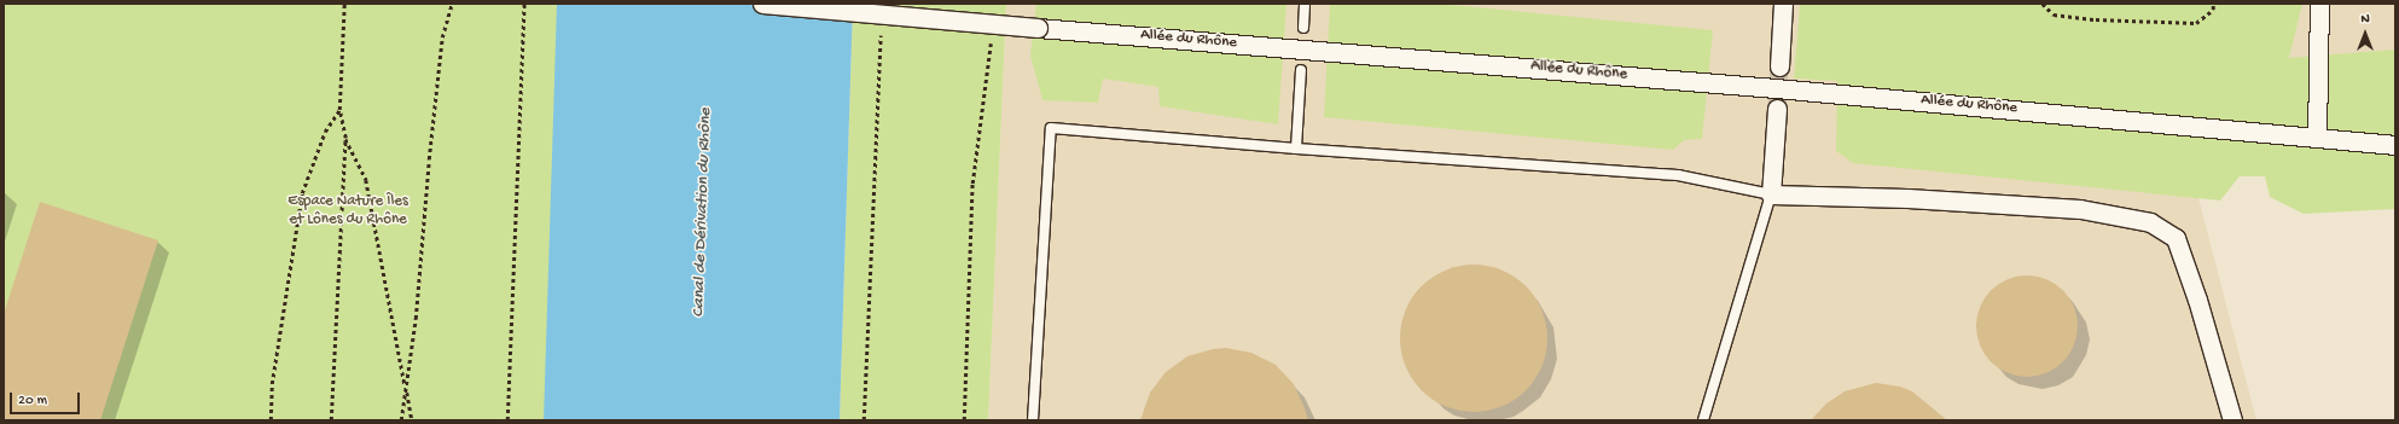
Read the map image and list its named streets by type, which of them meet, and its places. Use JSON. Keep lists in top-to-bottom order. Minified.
{"streets":{"street":["Allée du Rhône"]},"water":["Canal de Dérivation du Rhône"],"parks":["Espace Nature Îles et Lônes du Rhône"],"scale_bar":"20 m","north":"top"}
